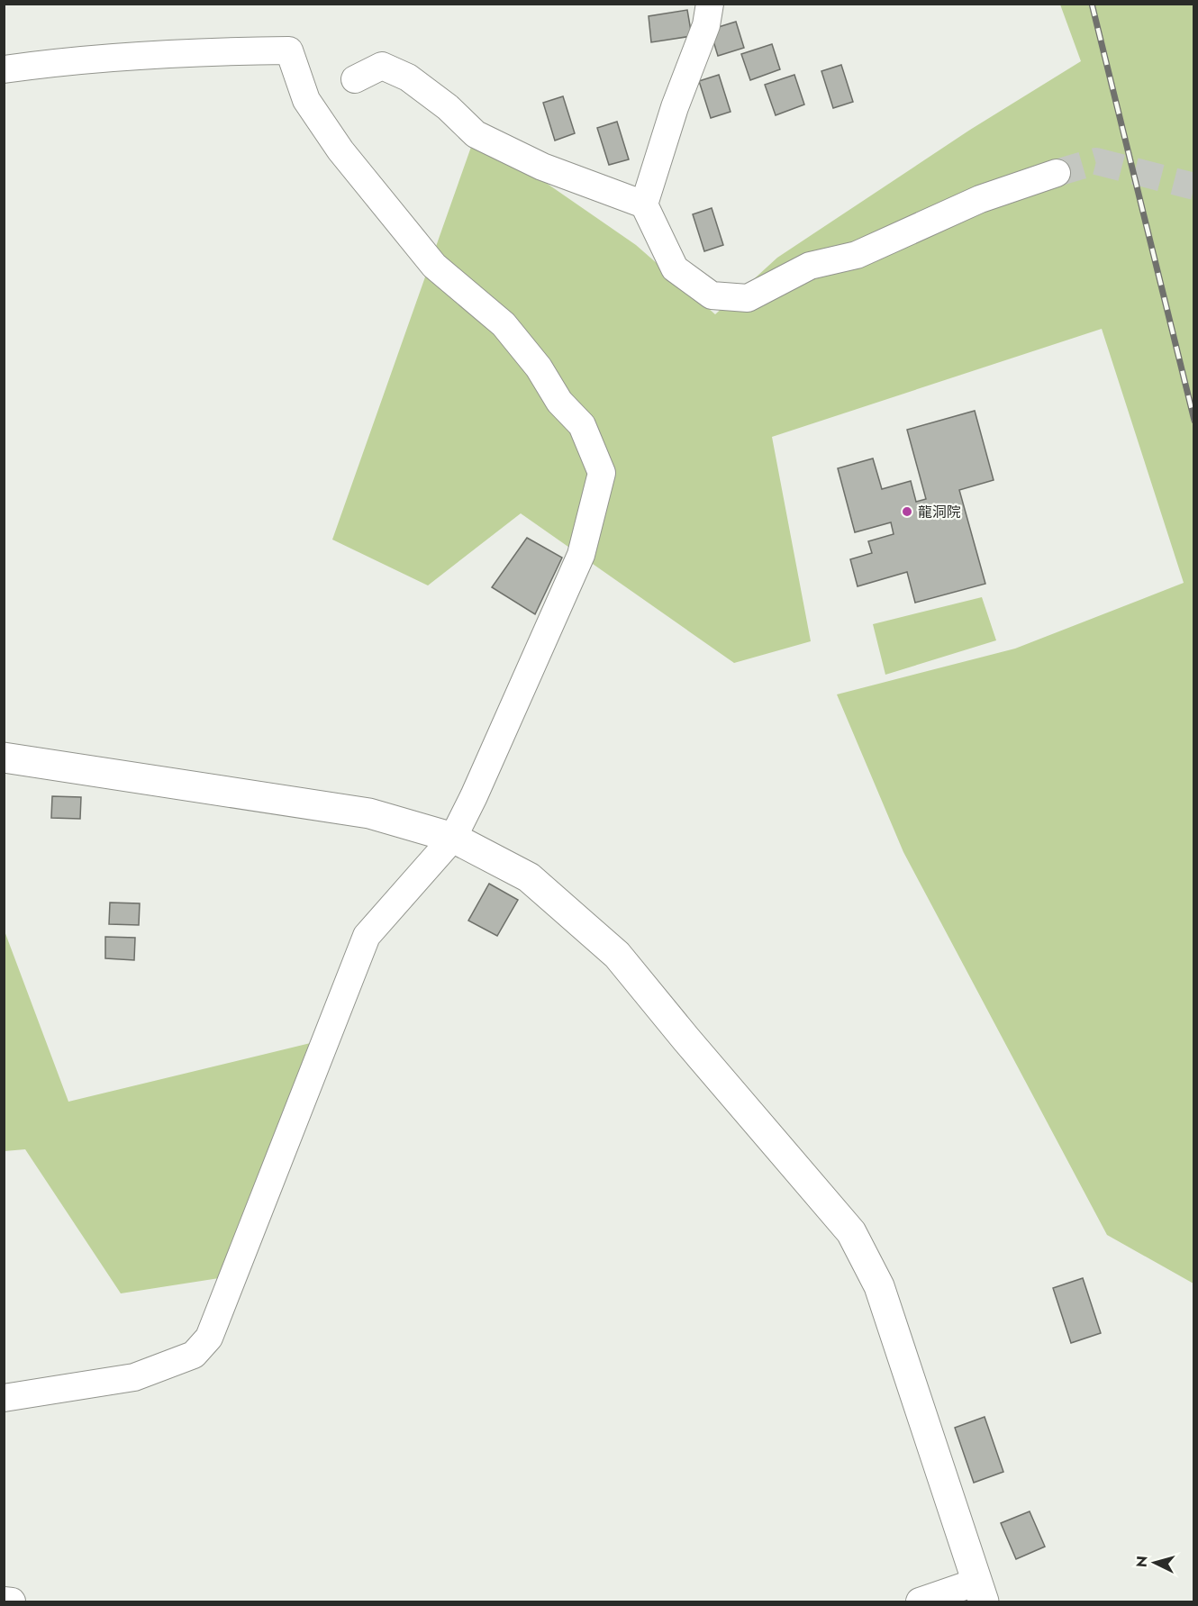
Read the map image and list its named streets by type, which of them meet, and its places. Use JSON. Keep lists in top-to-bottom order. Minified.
{"places":["龍洞院"],"north":"left"}
